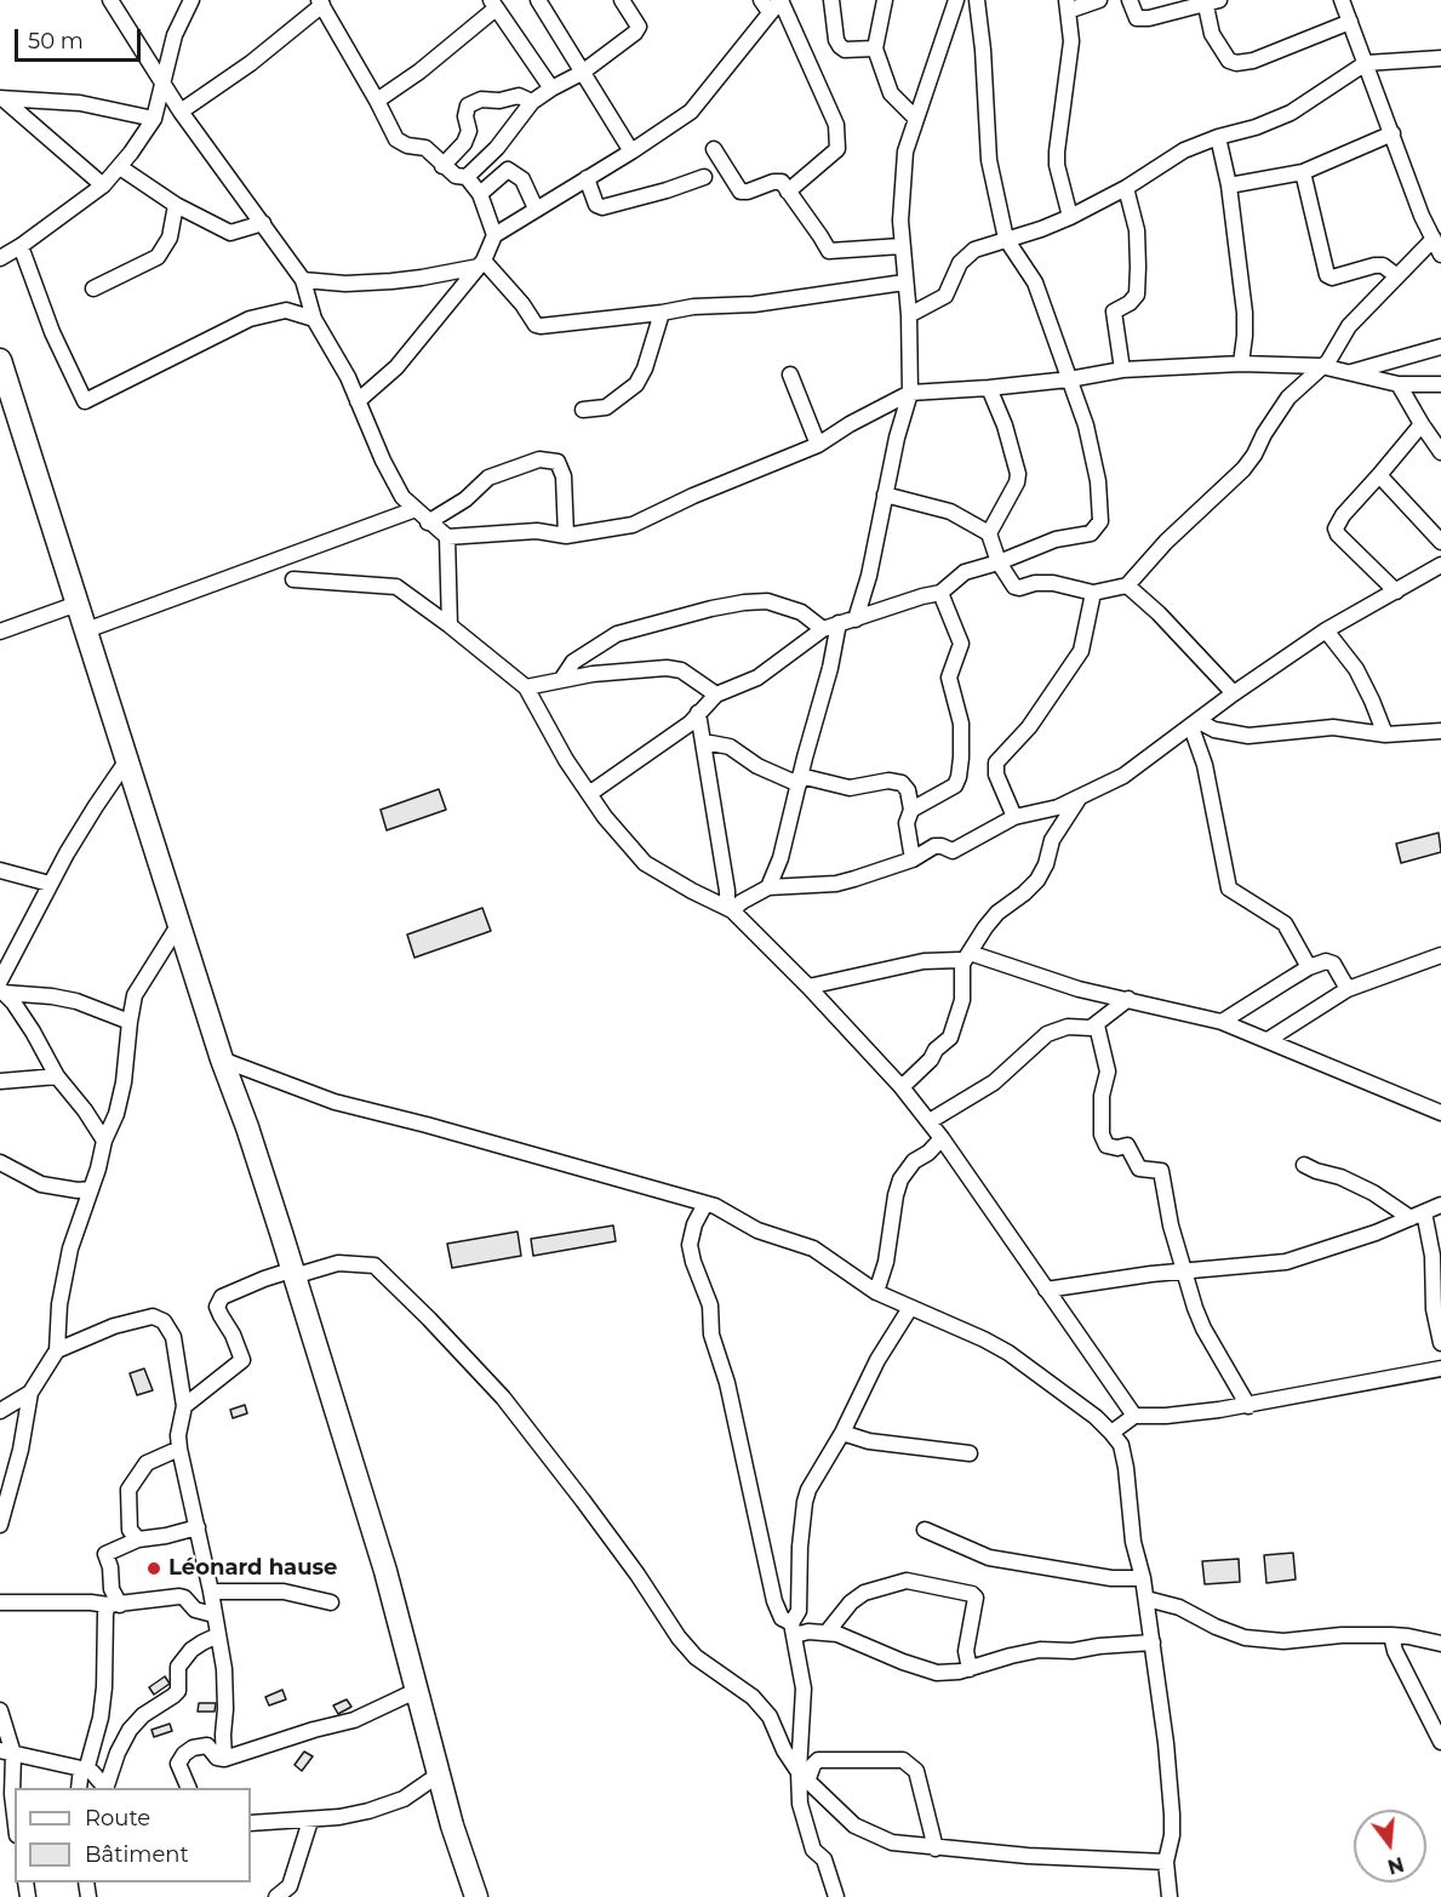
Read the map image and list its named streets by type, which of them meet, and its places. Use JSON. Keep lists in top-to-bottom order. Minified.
{"places":["Léonard hause"],"legend":["Route","Bâtiment"],"scale_bar":"50 m","north":"bottom"}
